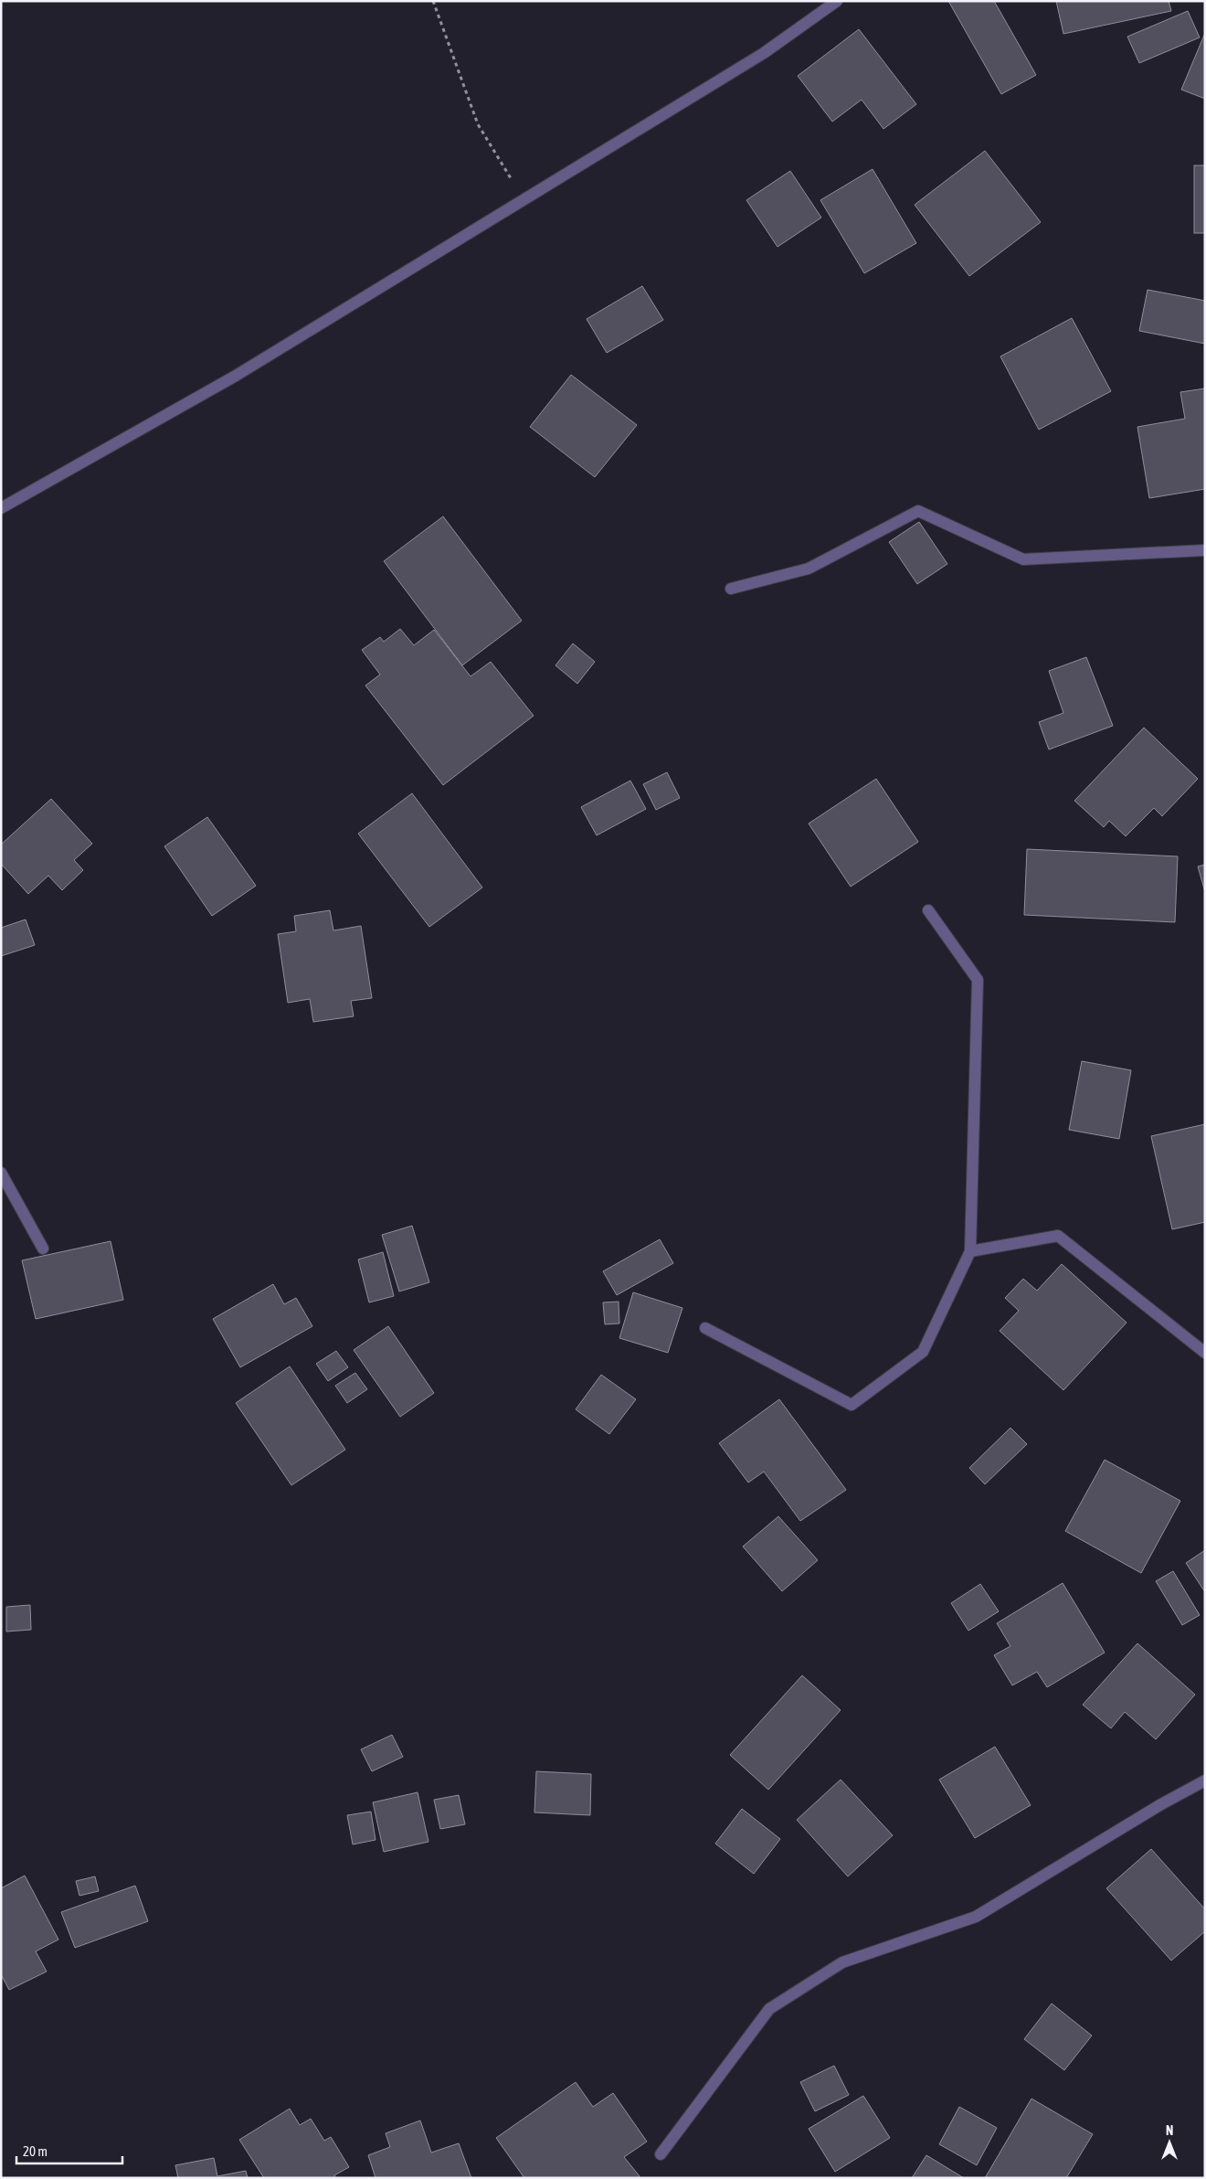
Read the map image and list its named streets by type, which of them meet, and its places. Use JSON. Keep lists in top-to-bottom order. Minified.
{"scale_bar":"20 m","north":"top"}
